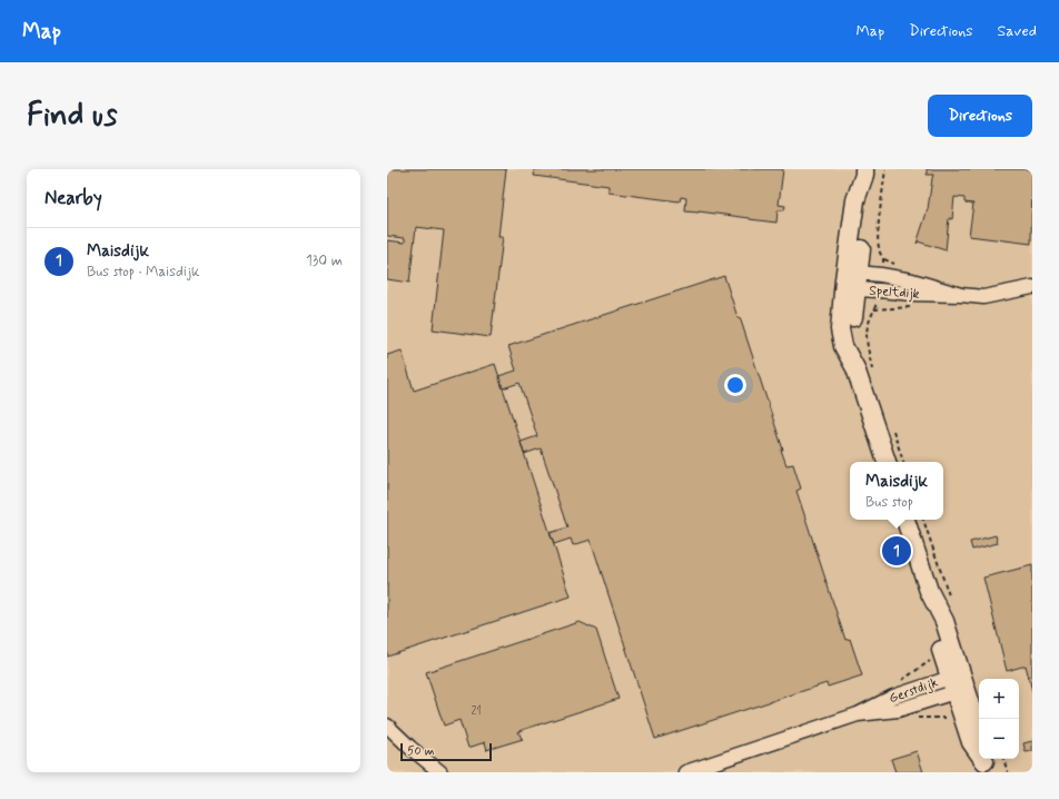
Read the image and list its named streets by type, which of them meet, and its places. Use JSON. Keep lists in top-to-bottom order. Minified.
{"streets":{"street":["Speltdijk","Gerstdijk"]},"house_numbers":["21"],"scale_bar":"50 m","page":{"header":"Map","nav":["Map","Directions","Saved"],"buttons":"Directions","title":"Find us","heading":"Nearby","list":[{"mark":"1","name":"Maisdijk","note":"Bus stop · Maisdijk","value":"130 m"}],"popup":["Maisdijk","Bus stop"],"pins":"1","map_buttons":["+","−"],"scale":"50 m"}}
